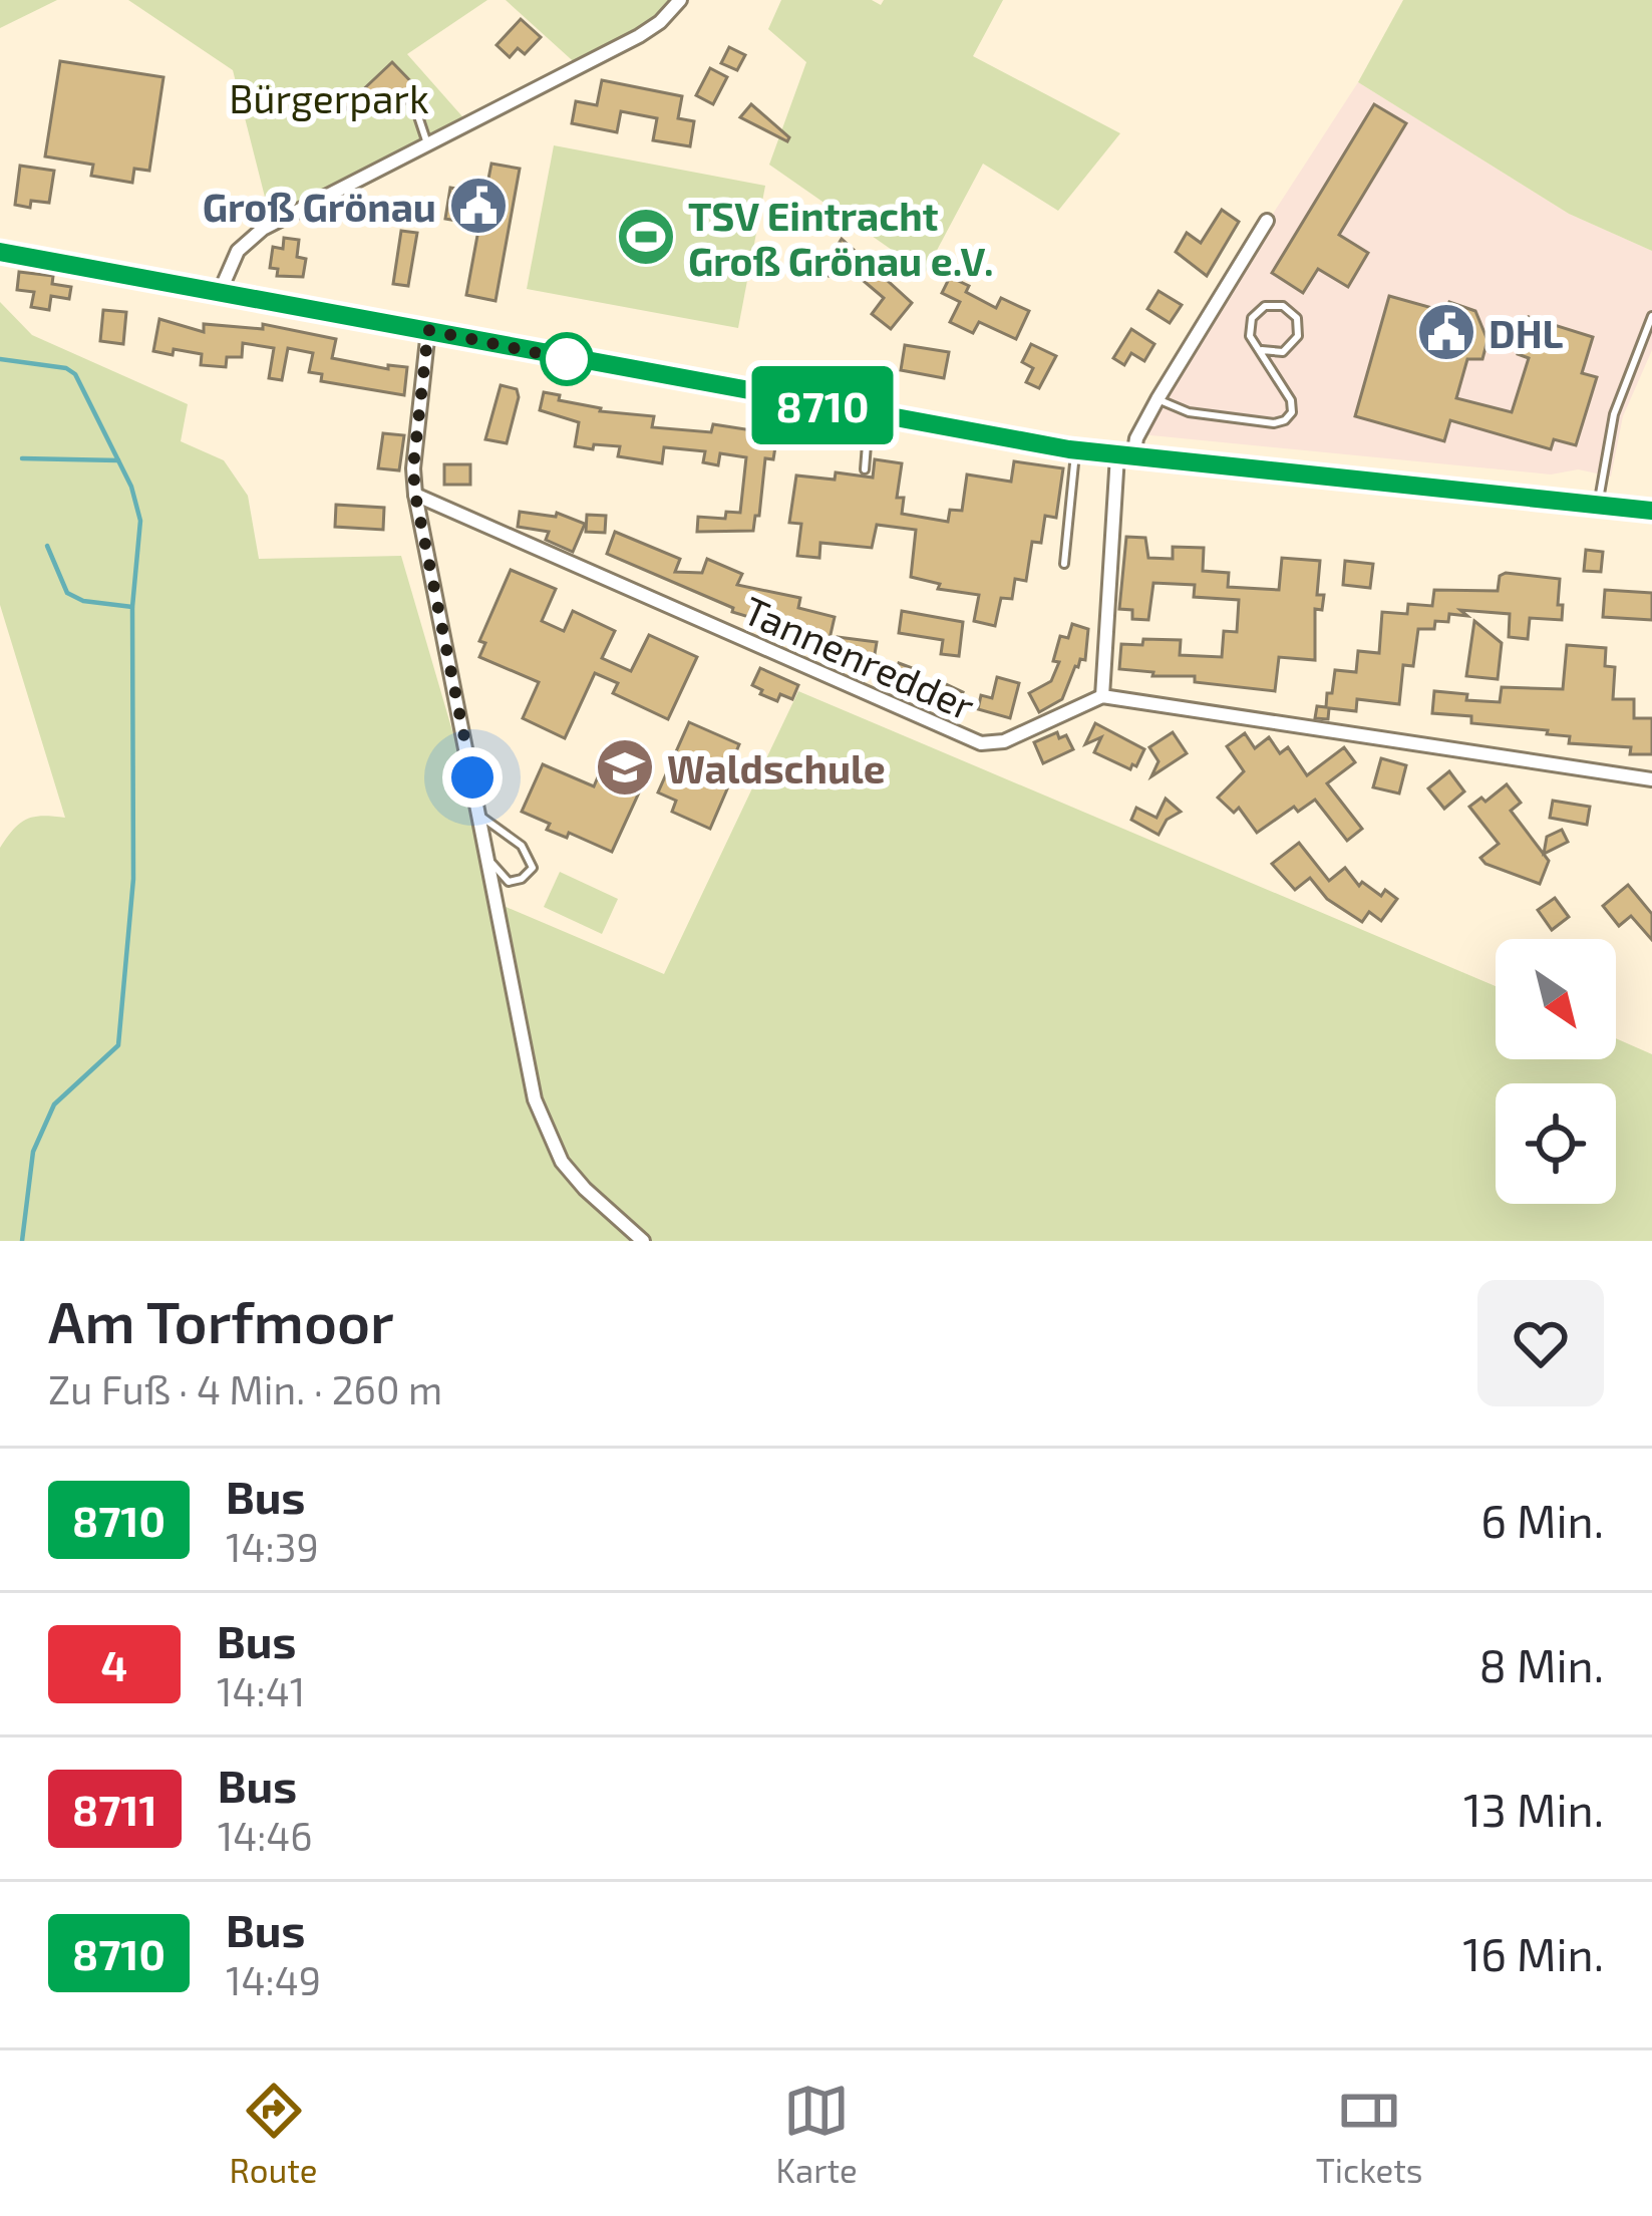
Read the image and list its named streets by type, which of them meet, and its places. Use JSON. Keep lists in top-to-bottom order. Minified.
{"streets":{"street":["Tannenredder"]},"parks":["Bürgerpark"],"places":{"public building":["Groß Grönau","DHL"],"sports":["TSV Eintracht Groß Grönau e.V."],"school or university":["Waldschule"]},"lines":["bus line 8710"],"north":"bottom right","page":{"on_map":"8710","heading":["Am Torfmoor","Zu Fuß · 4 Min. · 260 m"],"list":[{"mark":"8710","name":"Bus","note":"14:39","value":"6 Min."},{"mark":"4","name":"Bus","note":"14:41","value":"8 Min."},{"mark":"8711","name":"Bus","note":"14:46","value":"13 Min."},{"mark":"8710","name":"Bus","note":"14:49","value":"16 Min."}],"tabs":["Route","Karte","Tickets"]}}
